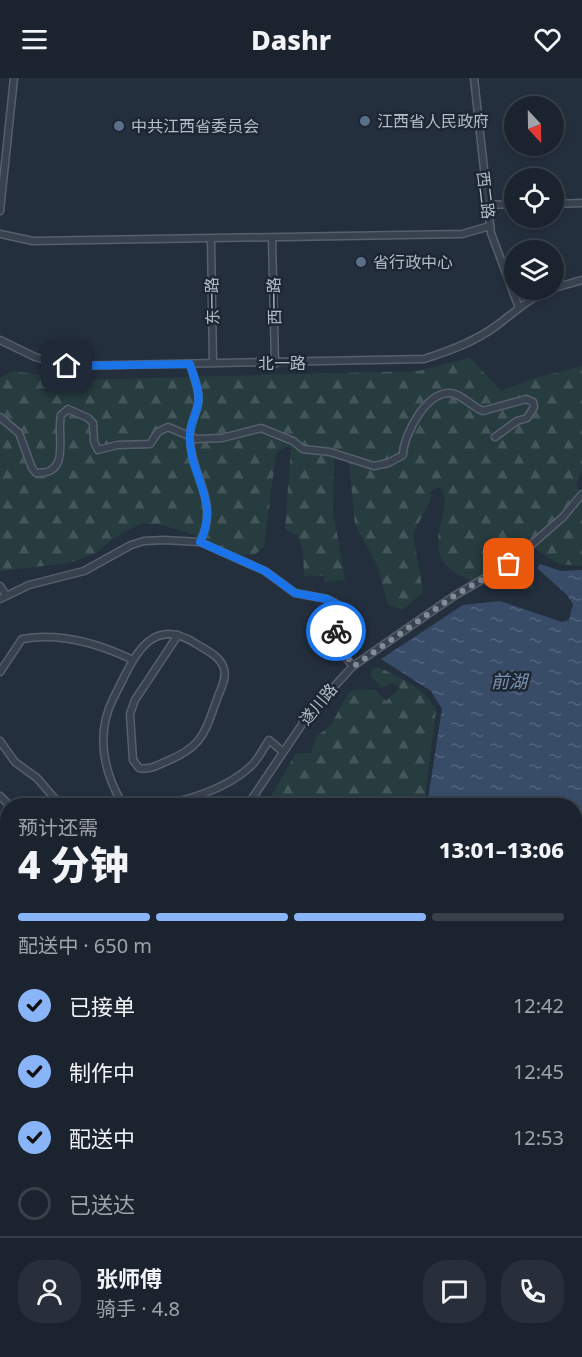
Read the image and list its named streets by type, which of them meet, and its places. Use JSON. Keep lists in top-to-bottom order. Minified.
{"streets":{"street":["西二路","东一路","西一路","北一路","遂川路"]},"crossings":[["西二路","北一路"],["东一路","北一路"],["西一路","北一路"]],"water":["前湖"],"places":["江西省人民政府","中共江西省委员会","省行政中心"],"north":"bottom","page":{"header":"Dashr","heading":["4 分钟","预计还需","13:01–13:06"],"panel":["张师傅","骑手 · 4.8"],"bar":"配送中 · 650 m","list":[["已接单","12:42"],["制作中","12:45"],["配送中","12:53"],"已送达"]}}
